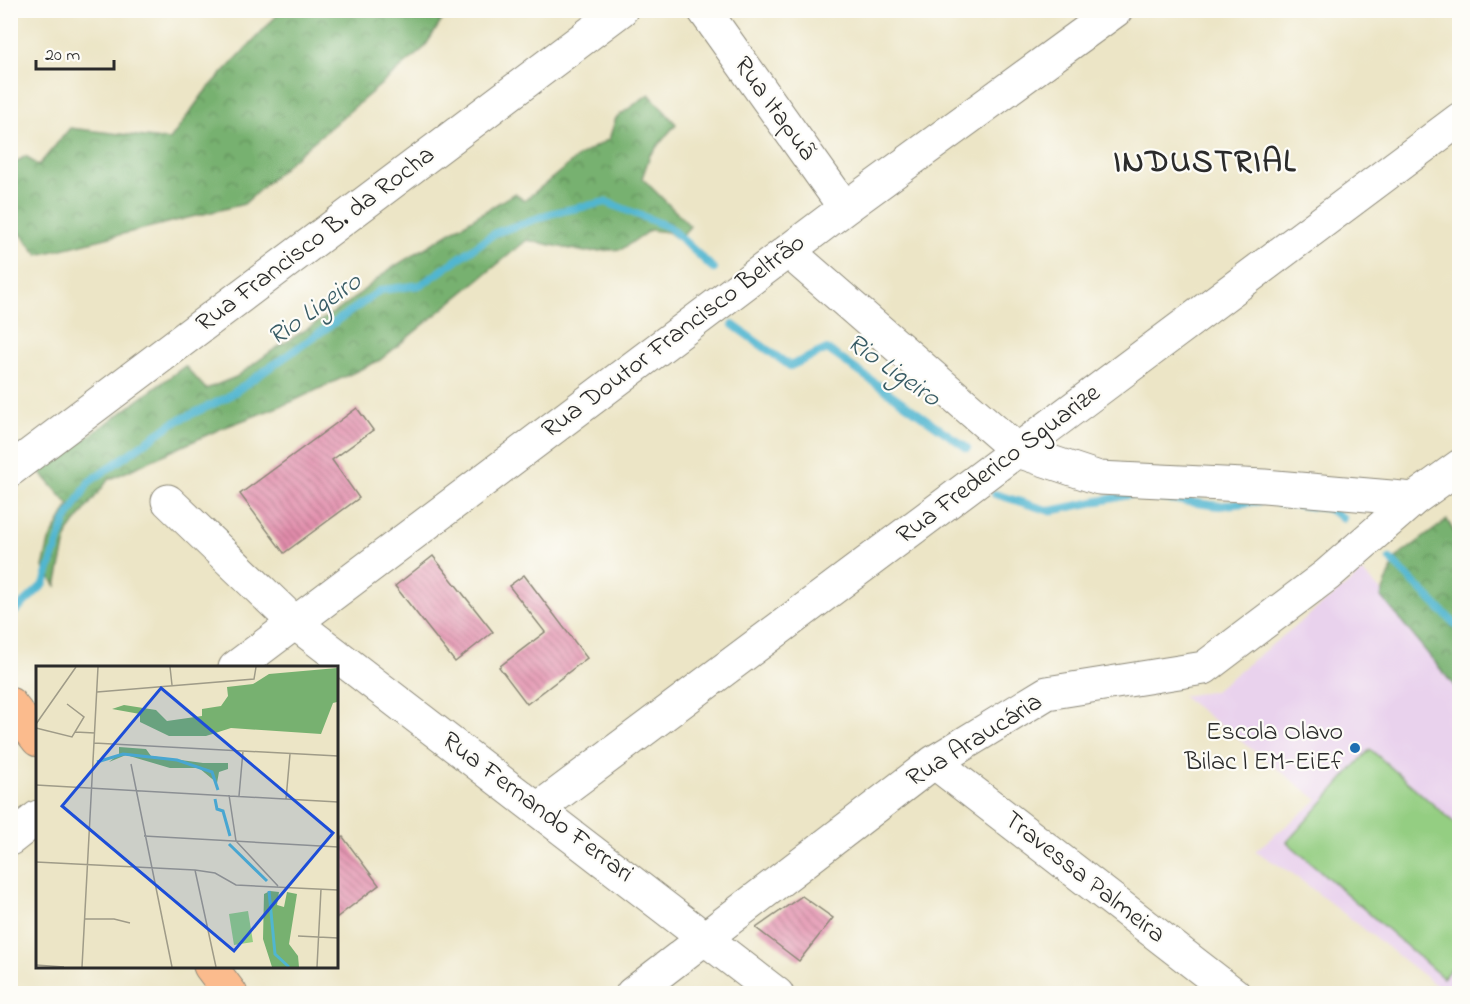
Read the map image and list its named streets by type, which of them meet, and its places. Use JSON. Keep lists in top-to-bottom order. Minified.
{"streets":{"street":["Rua Itapuã","Rua Francisco B. da Rocha","Rua Doutor Francisco Beltrão","Rua Frederico Sguarize","Rua Araucária","Rua Fernando Ferrari","Travessa Palmeira"]},"crossings":[["Rua Itapuã","Rua Doutor Francisco Beltrão"],["Rua Doutor Francisco Beltrão","Rua Fernando Ferrari"],["Rua Frederico Sguarize","Rua Fernando Ferrari"],["Rua Araucária","Rua Fernando Ferrari"],["Rua Araucária","Travessa Palmeira"]],"districts":["INDUSTRIAL"],"water":["Rio Ligeiro"],"places":["Escola Olavo Bilac | EM-EiEf"],"scale_bar":"20 m"}
